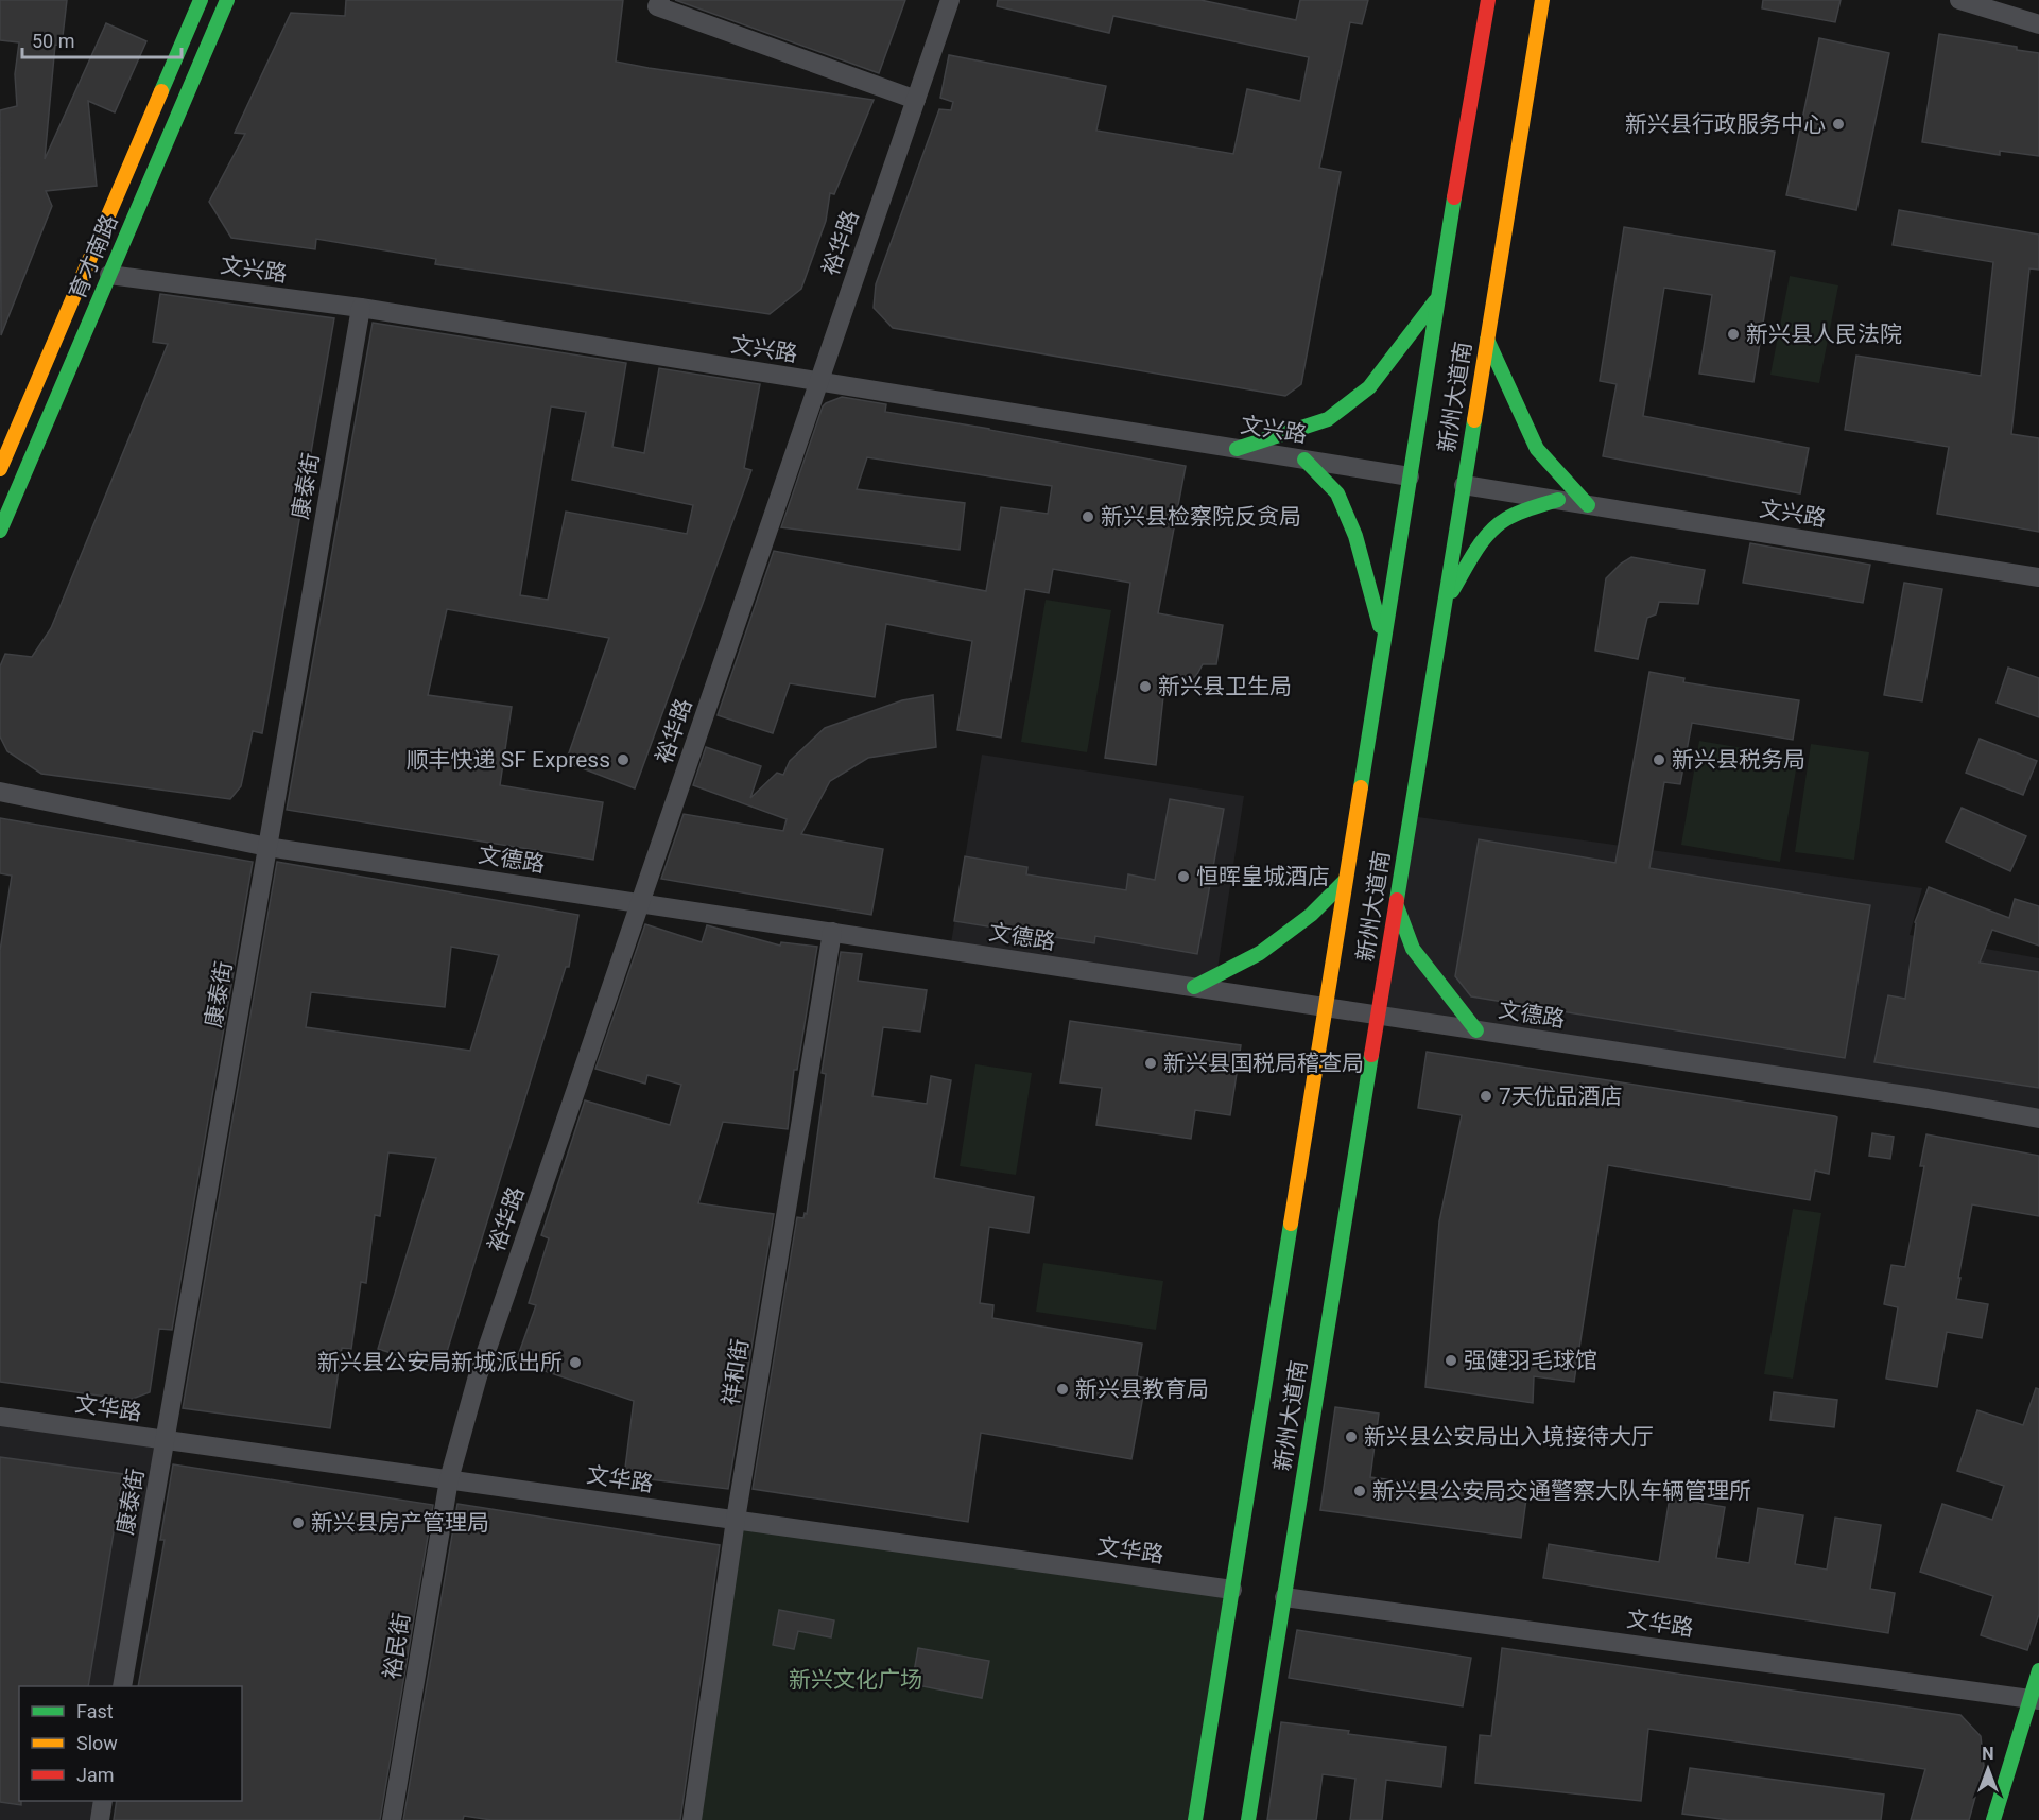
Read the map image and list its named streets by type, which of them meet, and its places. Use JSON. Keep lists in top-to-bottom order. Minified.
{"streets":{"main road":["育才南路","新州大道南"],"street":["裕华路","文兴路","康泰街","文德路","祥和街","文华路","裕民街"]},"crossings":[["裕华路","文兴路"],["裕华路","文德路"],["裕华路","文华路"],["裕华路","裕民街"],["育才南路","文兴路"],["文兴路","新州大道南"],["文兴路","康泰街"],["新州大道南","文德路"],["新州大道南","文华路"],["康泰街","文德路"],["康泰街","文华路"],["文德路","祥和街"],["祥和街","文华路"],["文华路","裕民街"]],"parks":["新兴文化广场"],"places":["新兴县行政服务中心","新兴县人民法院","新兴县检察院反贪局","新兴县卫生局","顺丰快递 SF Express","新兴县税务局","恒晖皇城酒店","新兴县国税局稽查局","7天优品酒店","强健羽毛球馆","新兴县公安局新城派出所","新兴县教育局","新兴县公安局出入境接待大厅","新兴县公安局交通警察大队车辆管理所","新兴县房产管理局"],"legend":["Fast","Slow","Jam"],"scale_bar":"50 m","north":"top"}
